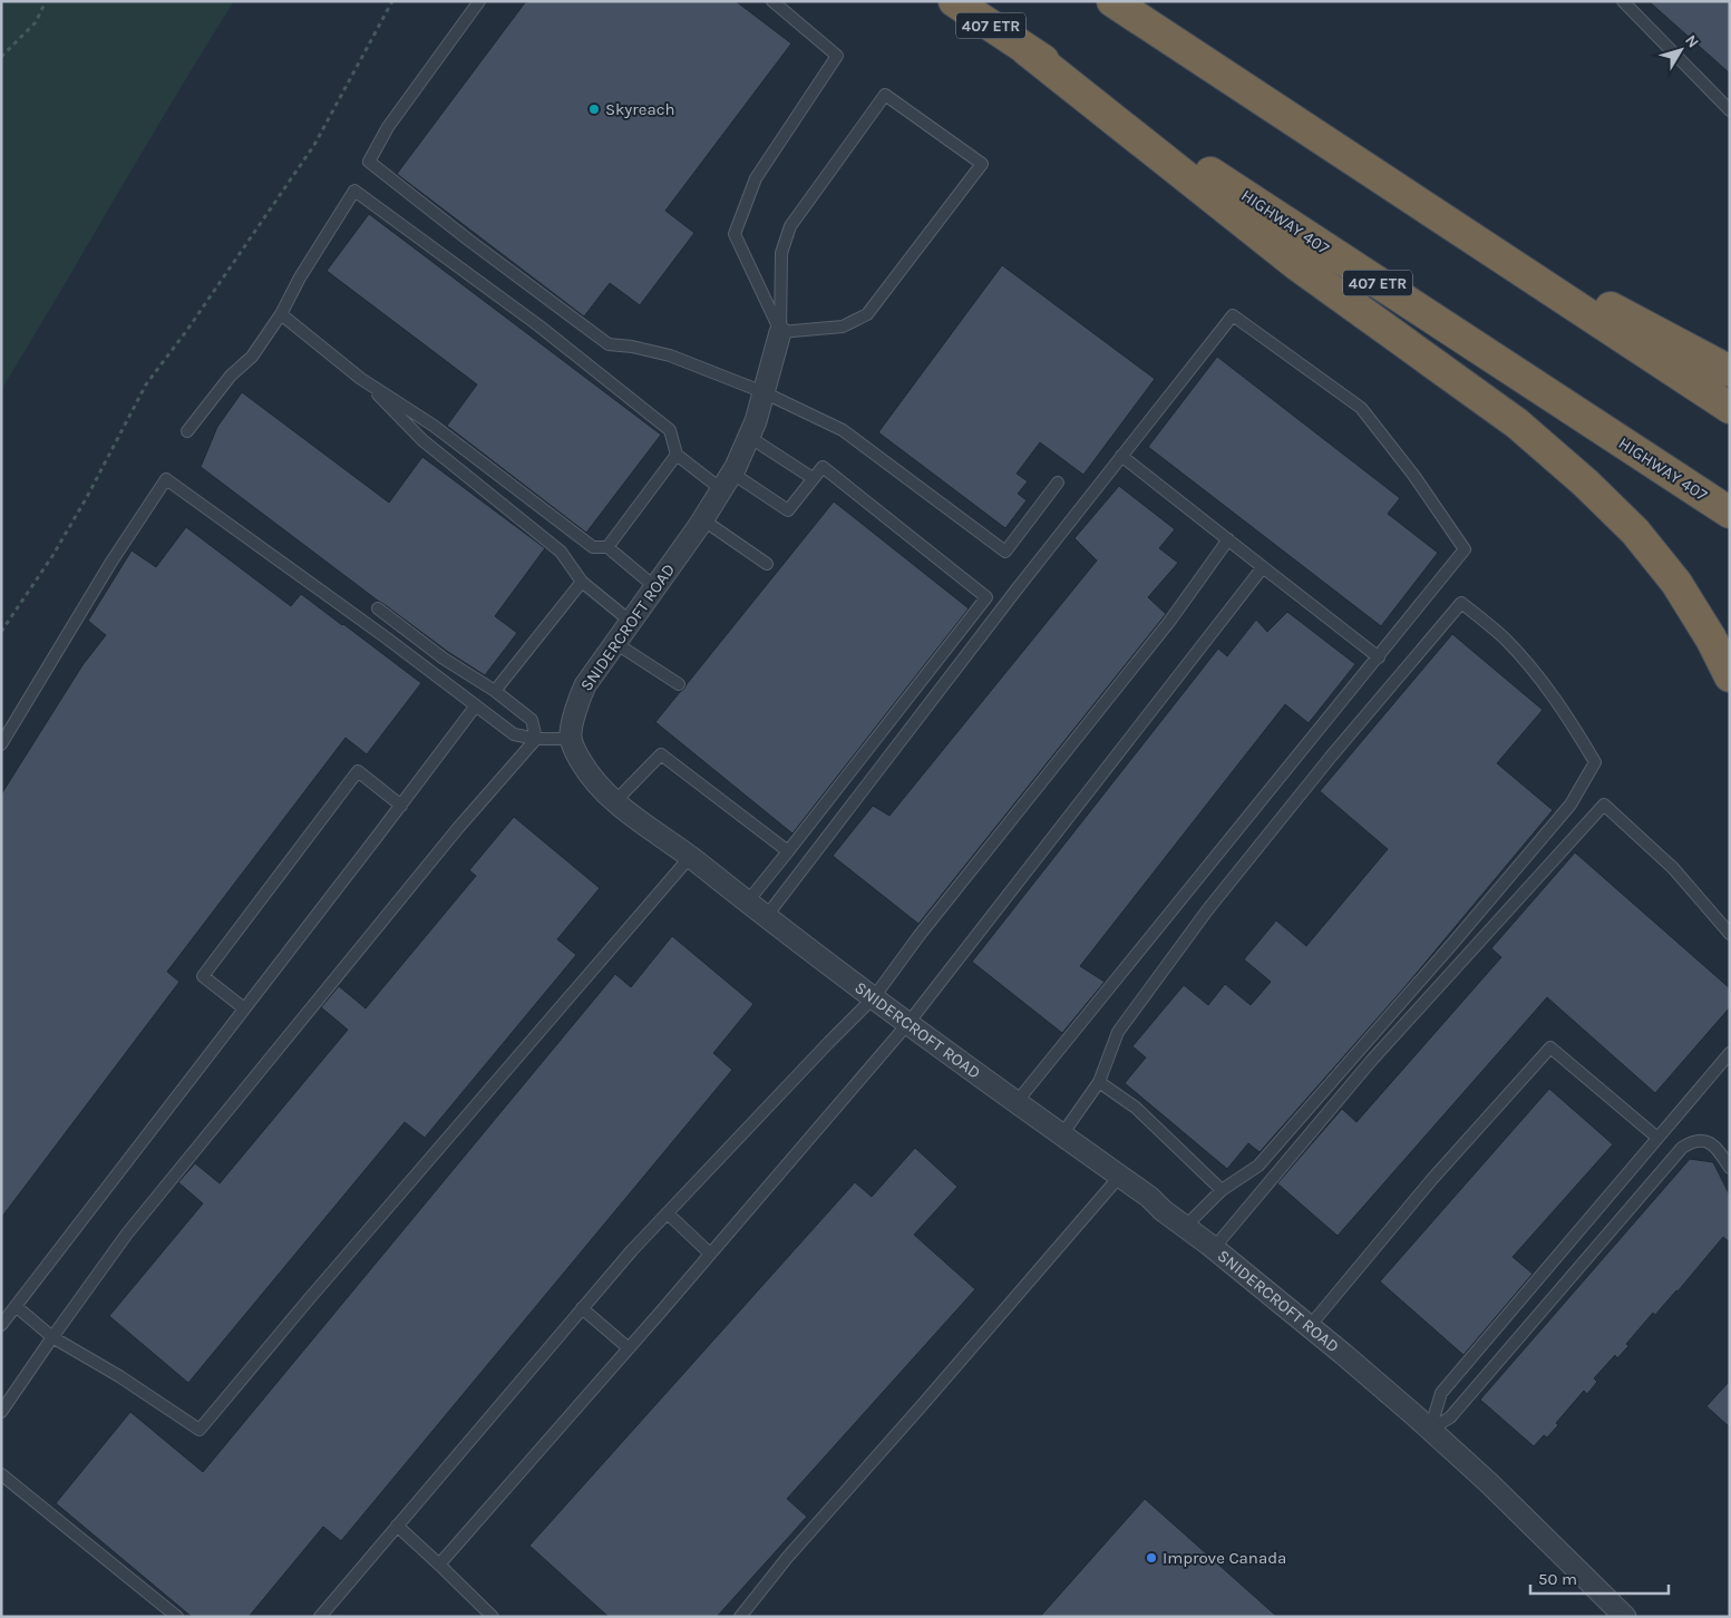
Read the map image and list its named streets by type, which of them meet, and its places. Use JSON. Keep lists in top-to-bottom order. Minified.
{"streets":{"highway":["407 ETR","HIGHWAY 407"],"street":["SNIDERCROFT ROAD"]},"places":["Skyreach","Improve Canada"],"scale_bar":"50 m","north":"top right"}
